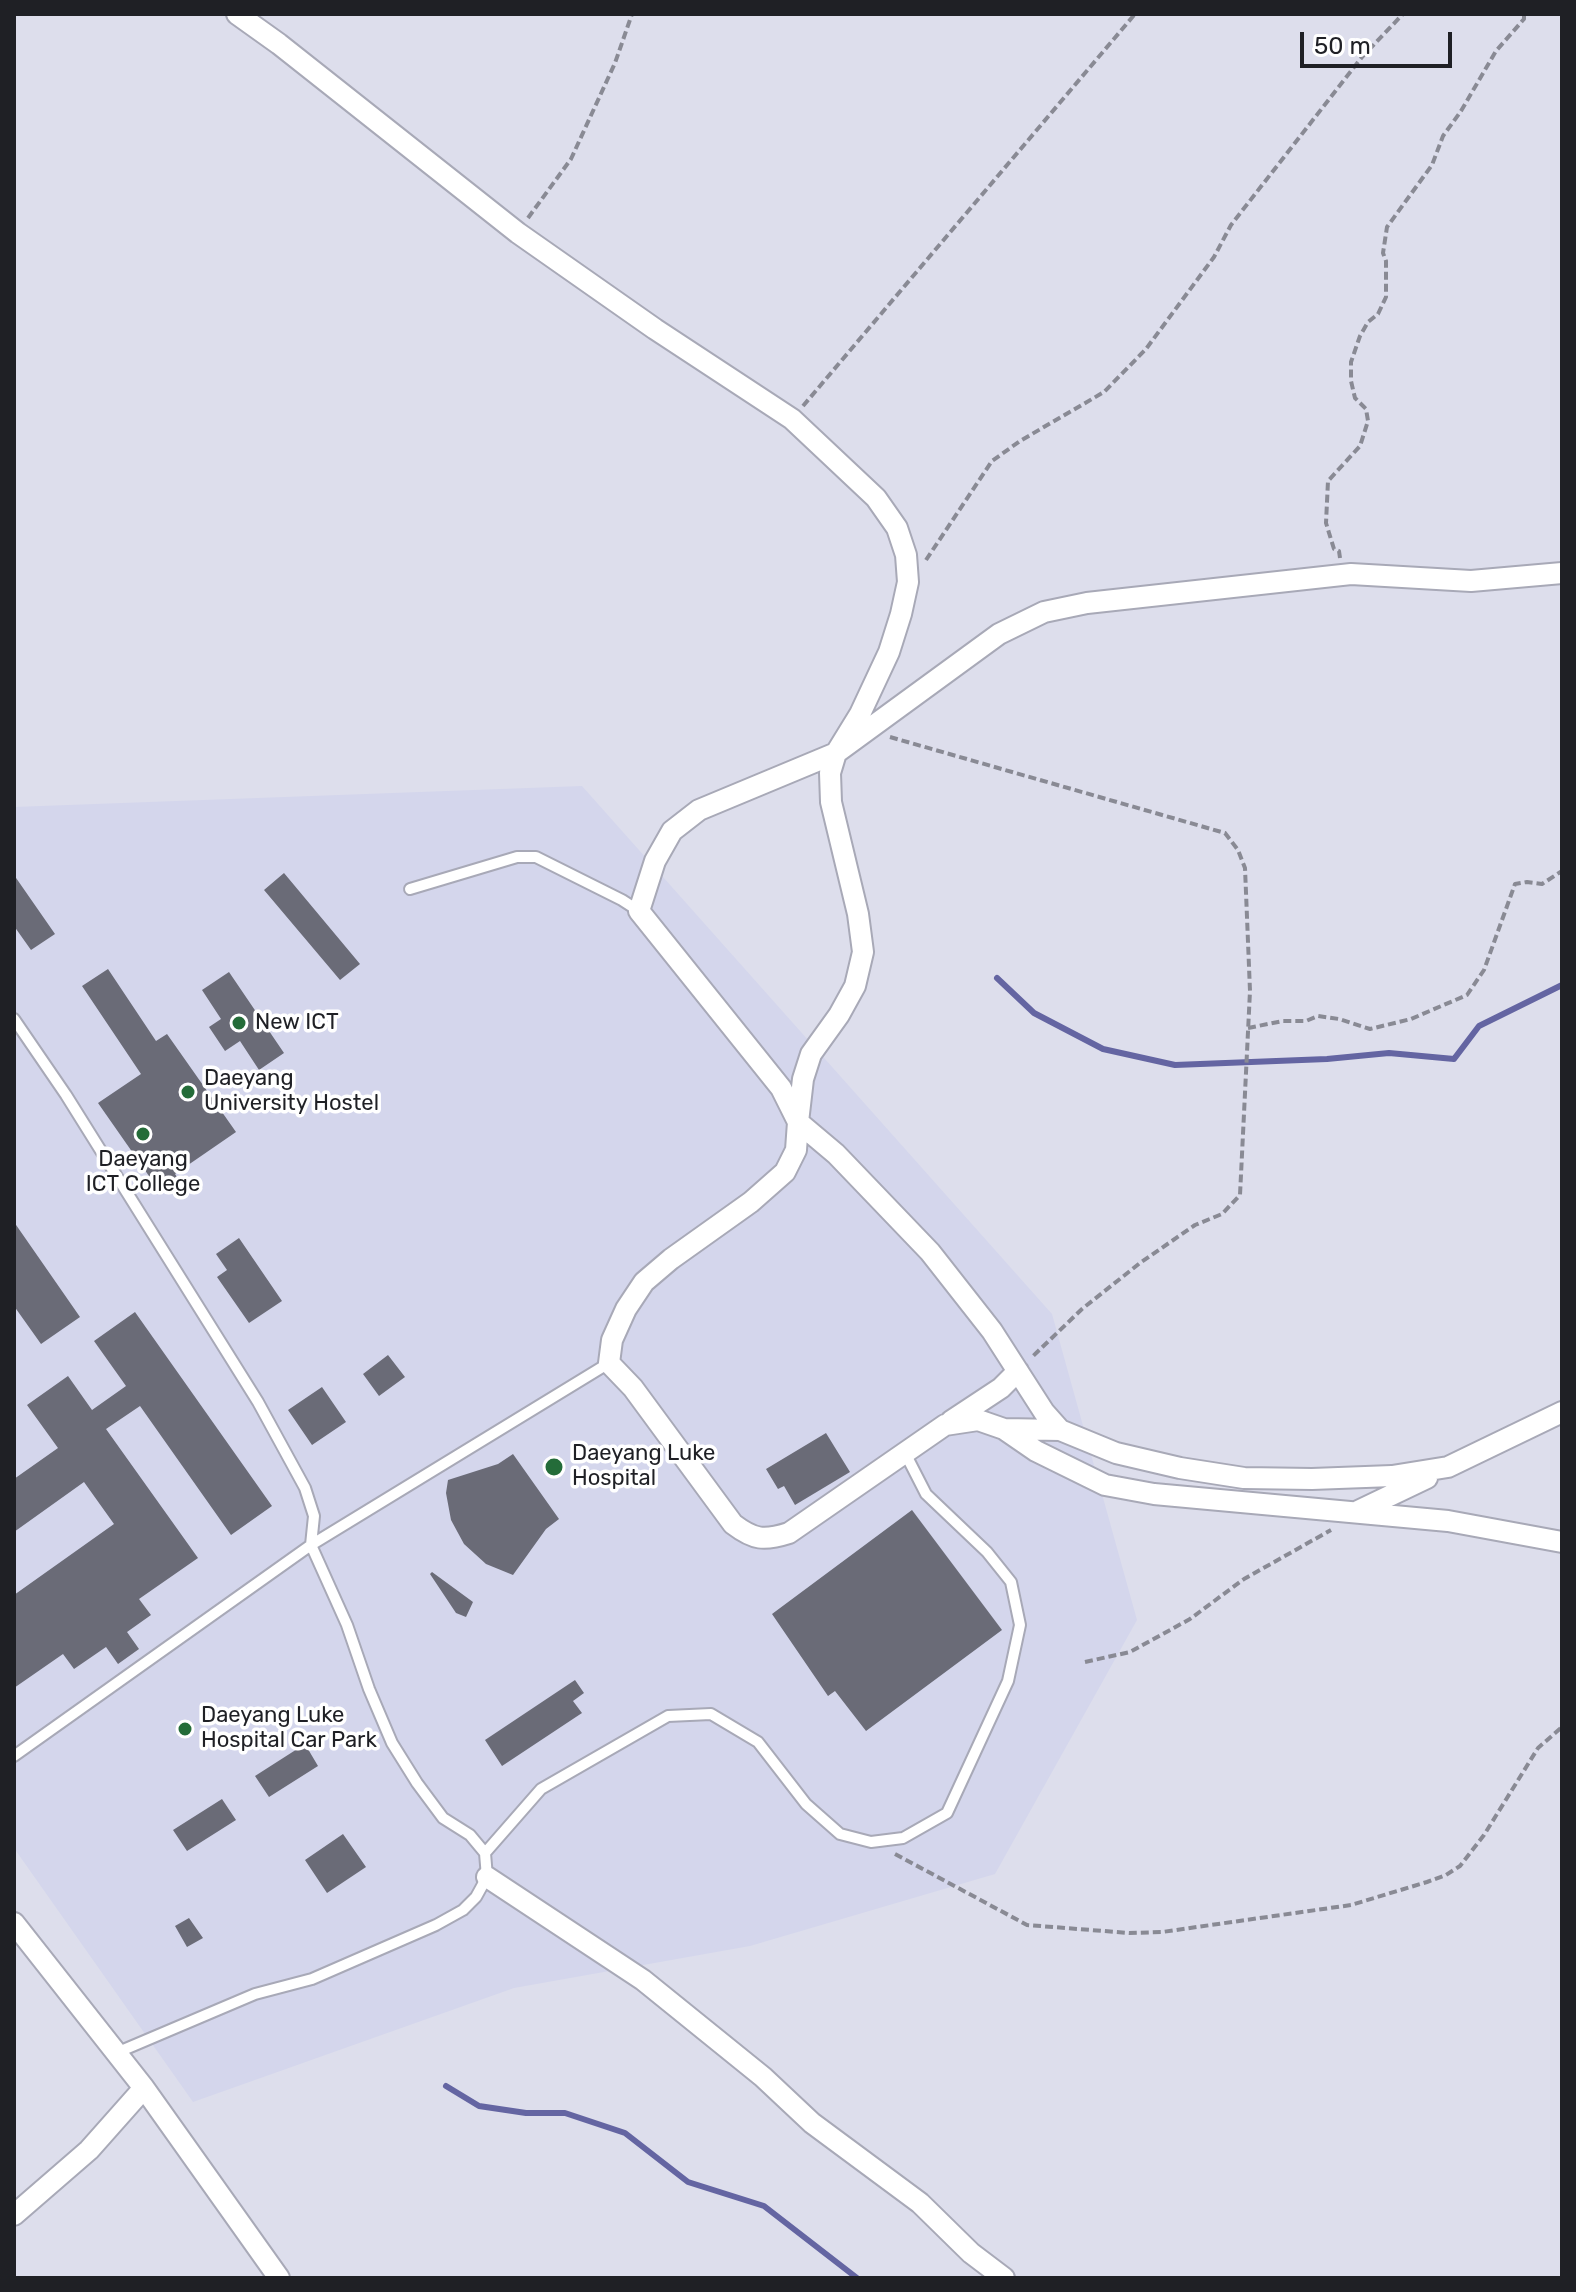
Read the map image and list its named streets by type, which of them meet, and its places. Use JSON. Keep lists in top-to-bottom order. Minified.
{"places":["New ICT","Daeyang University Hostel","Daeyang ICT College","Daeyang Luke Hospital","Daeyang Luke Hospital Car Park"],"scale_bar":"50 m"}
